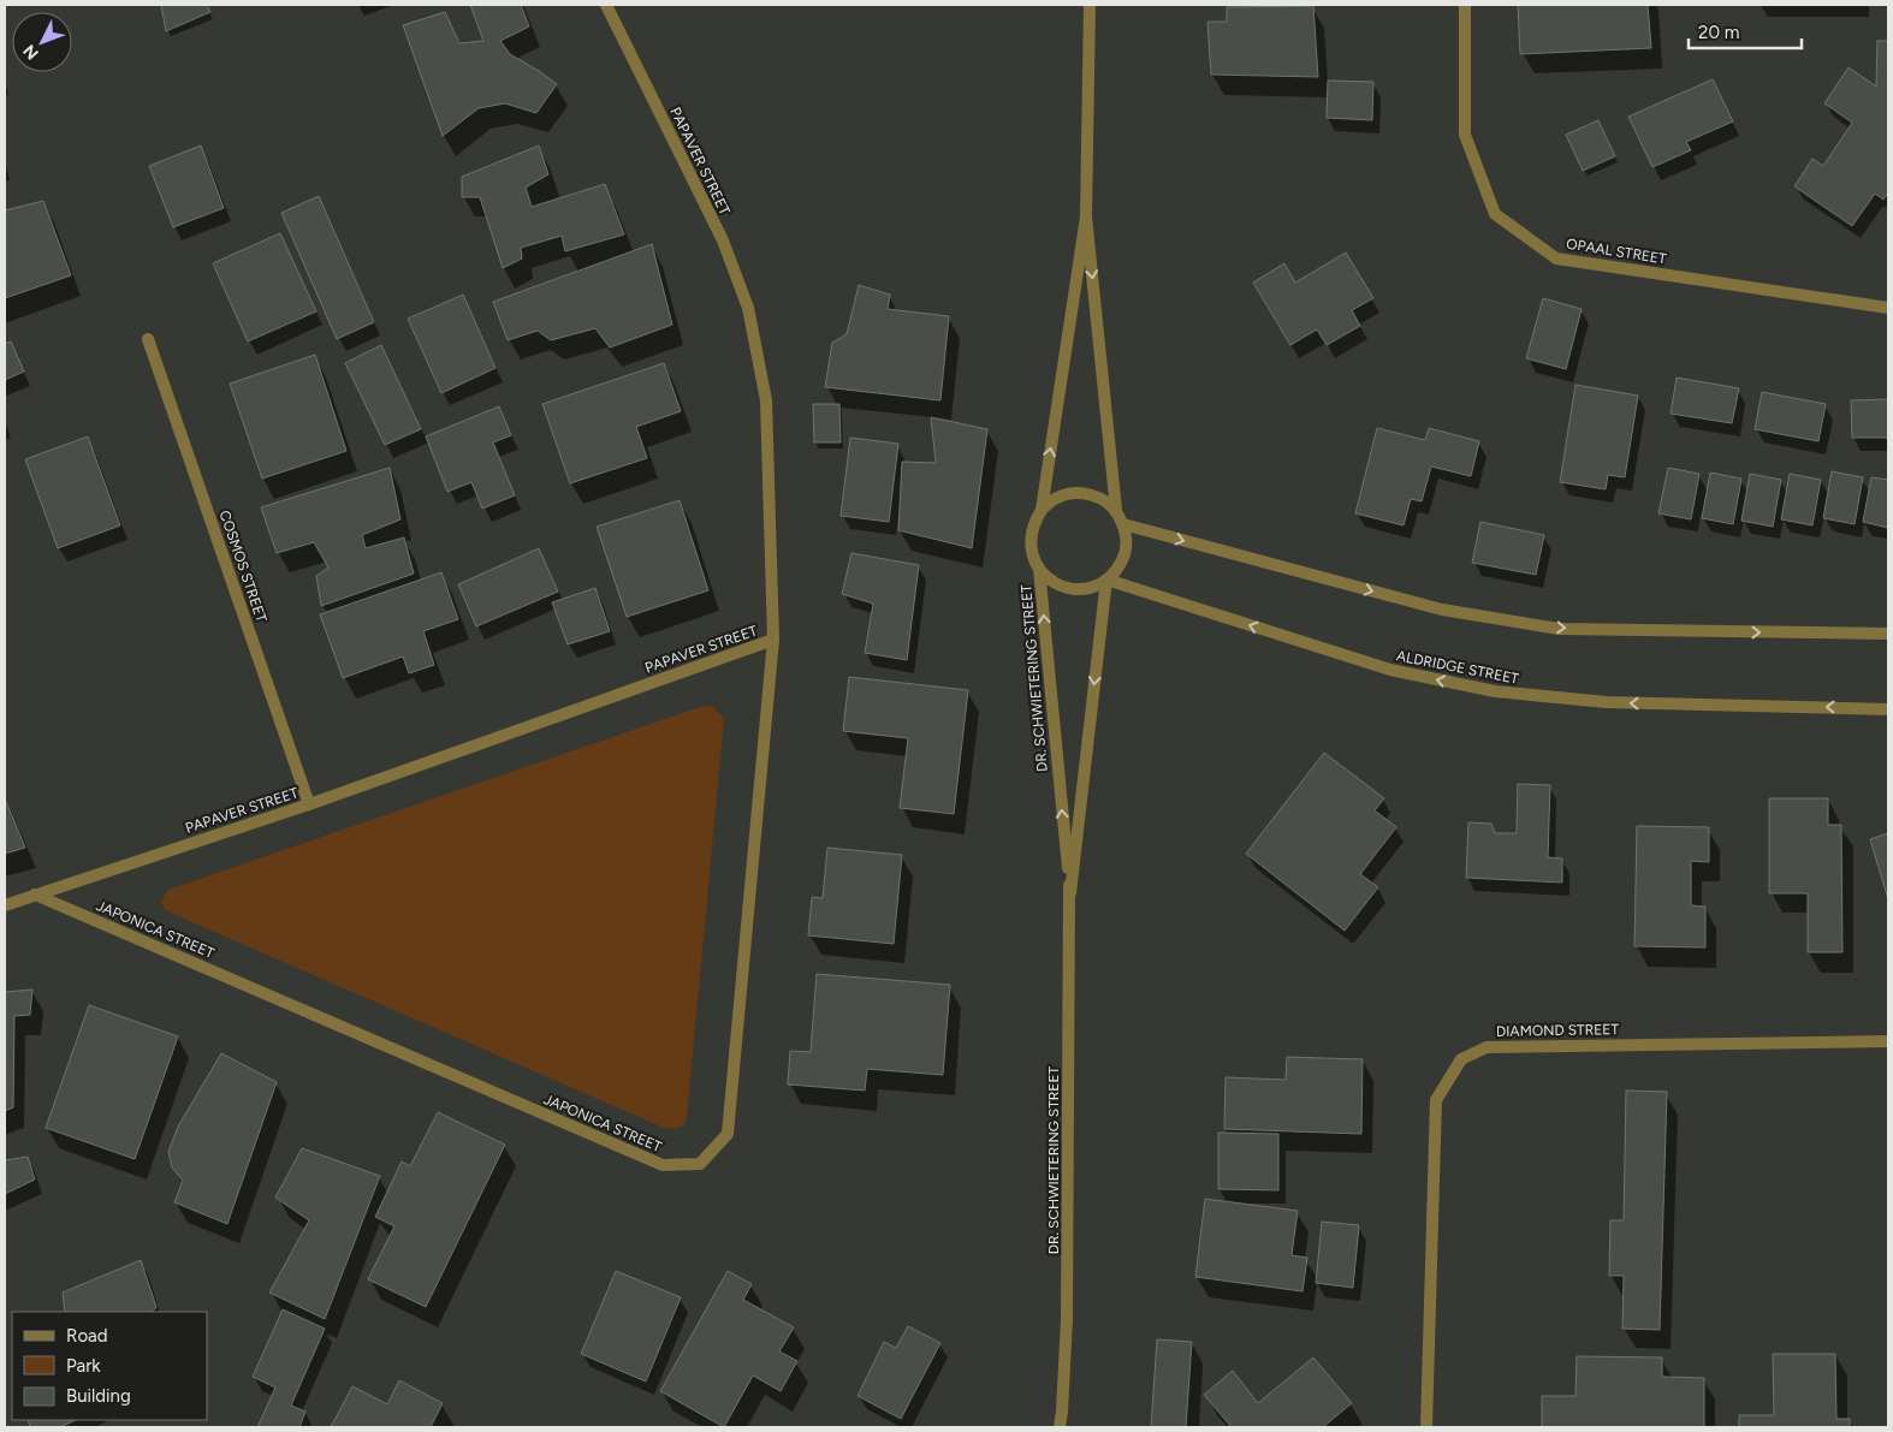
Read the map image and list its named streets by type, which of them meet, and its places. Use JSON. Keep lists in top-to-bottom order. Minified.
{"streets":{"street":["PAPAVER STREET","OPAAL STREET","COSMOS STREET","ALDRIDGE STREET","DR. SCHWIETERING STREET","JAPONICA STREET","DIAMOND STREET"]},"crossings":[["PAPAVER STREET","COSMOS STREET"],["PAPAVER STREET","JAPONICA STREET"],["ALDRIDGE STREET","DR. SCHWIETERING STREET"]],"legend":["Road","Park","Building"],"scale_bar":"20 m","north":"bottom left"}
